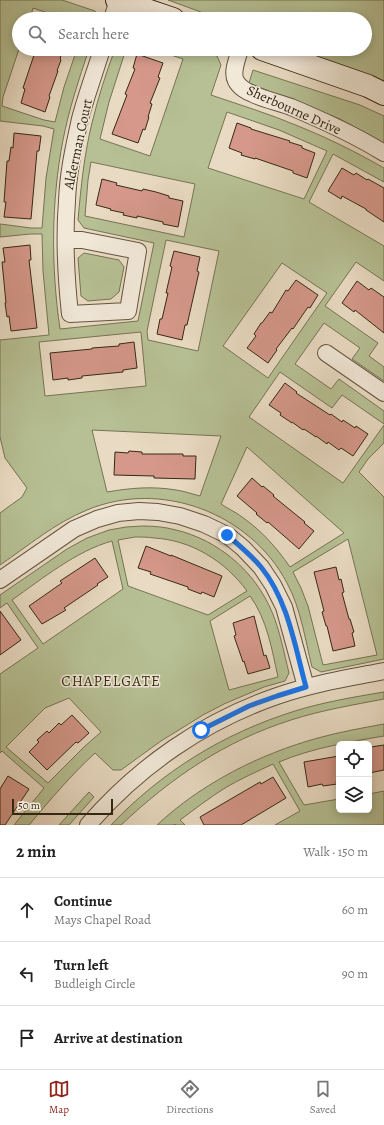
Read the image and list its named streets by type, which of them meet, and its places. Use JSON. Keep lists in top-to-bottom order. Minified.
{"streets":{"street":["Sherbourne Drive","Alderman Court"]},"districts":["CHAPELGATE"],"scale_bar":"50 m","page":{"search":"Search here","scale":"50 m","heading":["2 min","Walk · 150 m"],"list":[["Continue","Mays Chapel Road","60 m"],["Turn left","Budleigh Circle","90 m"],"Arrive at destination"],"nav":["Map","Directions","Saved"]}}
